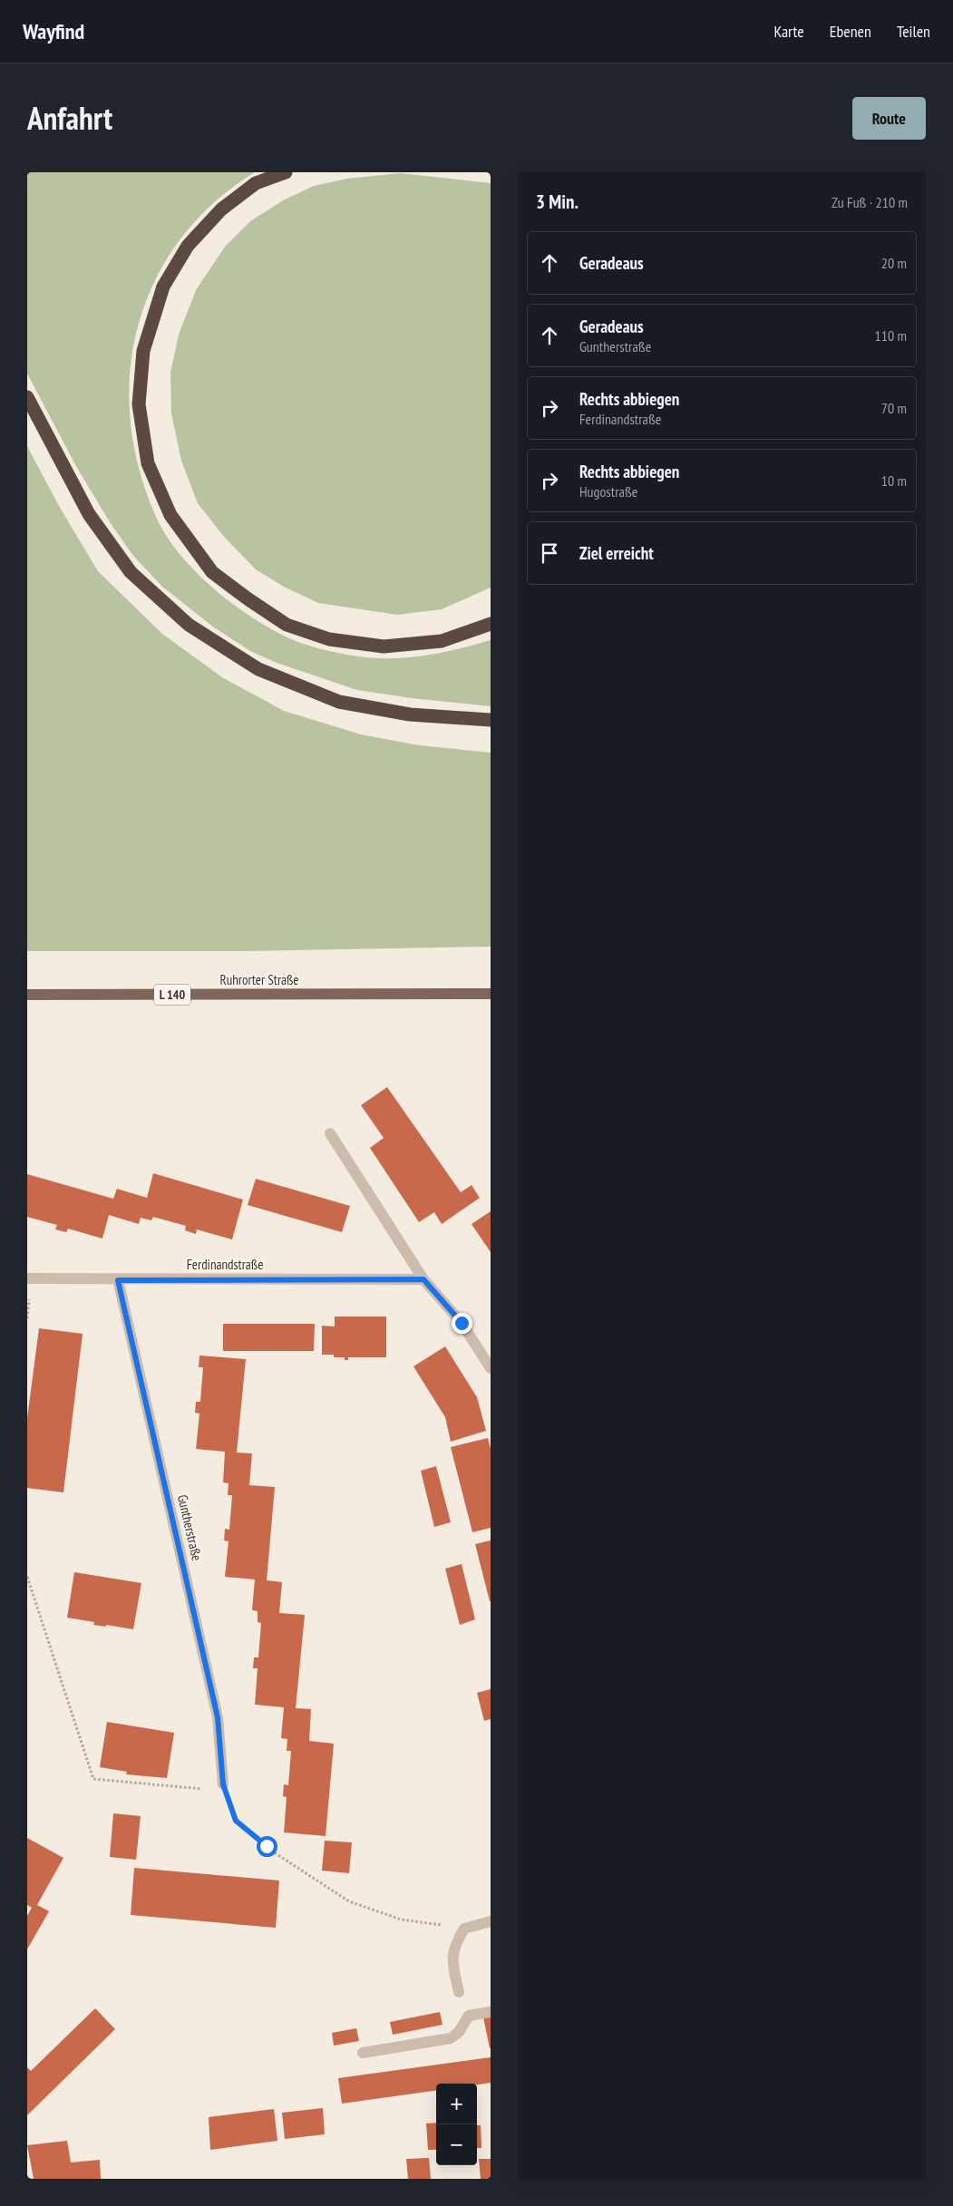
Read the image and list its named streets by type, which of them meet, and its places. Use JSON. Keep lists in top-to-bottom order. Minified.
{"streets":{"main road":["Ruhrorter Straße","L 140"],"street":["Ferdinandstraße","Guntherstraße"]},"crossings":[["Ferdinandstraße","Guntherstraße"]],"page":{"header":"Wayfind","nav":["Karte","Ebenen","Teilen"],"title":"Anfahrt","buttons":"Route","heading":["3 Min.","Zu Fuß · 210 m"],"list":[["Geradeaus","20 m"],["Geradeaus","Guntherstraße","110 m"],["Rechts abbiegen","Ferdinandstraße","70 m"],["Rechts abbiegen","Hugostraße","10 m"],"Ziel erreicht"],"map_buttons":["+","−"]}}
